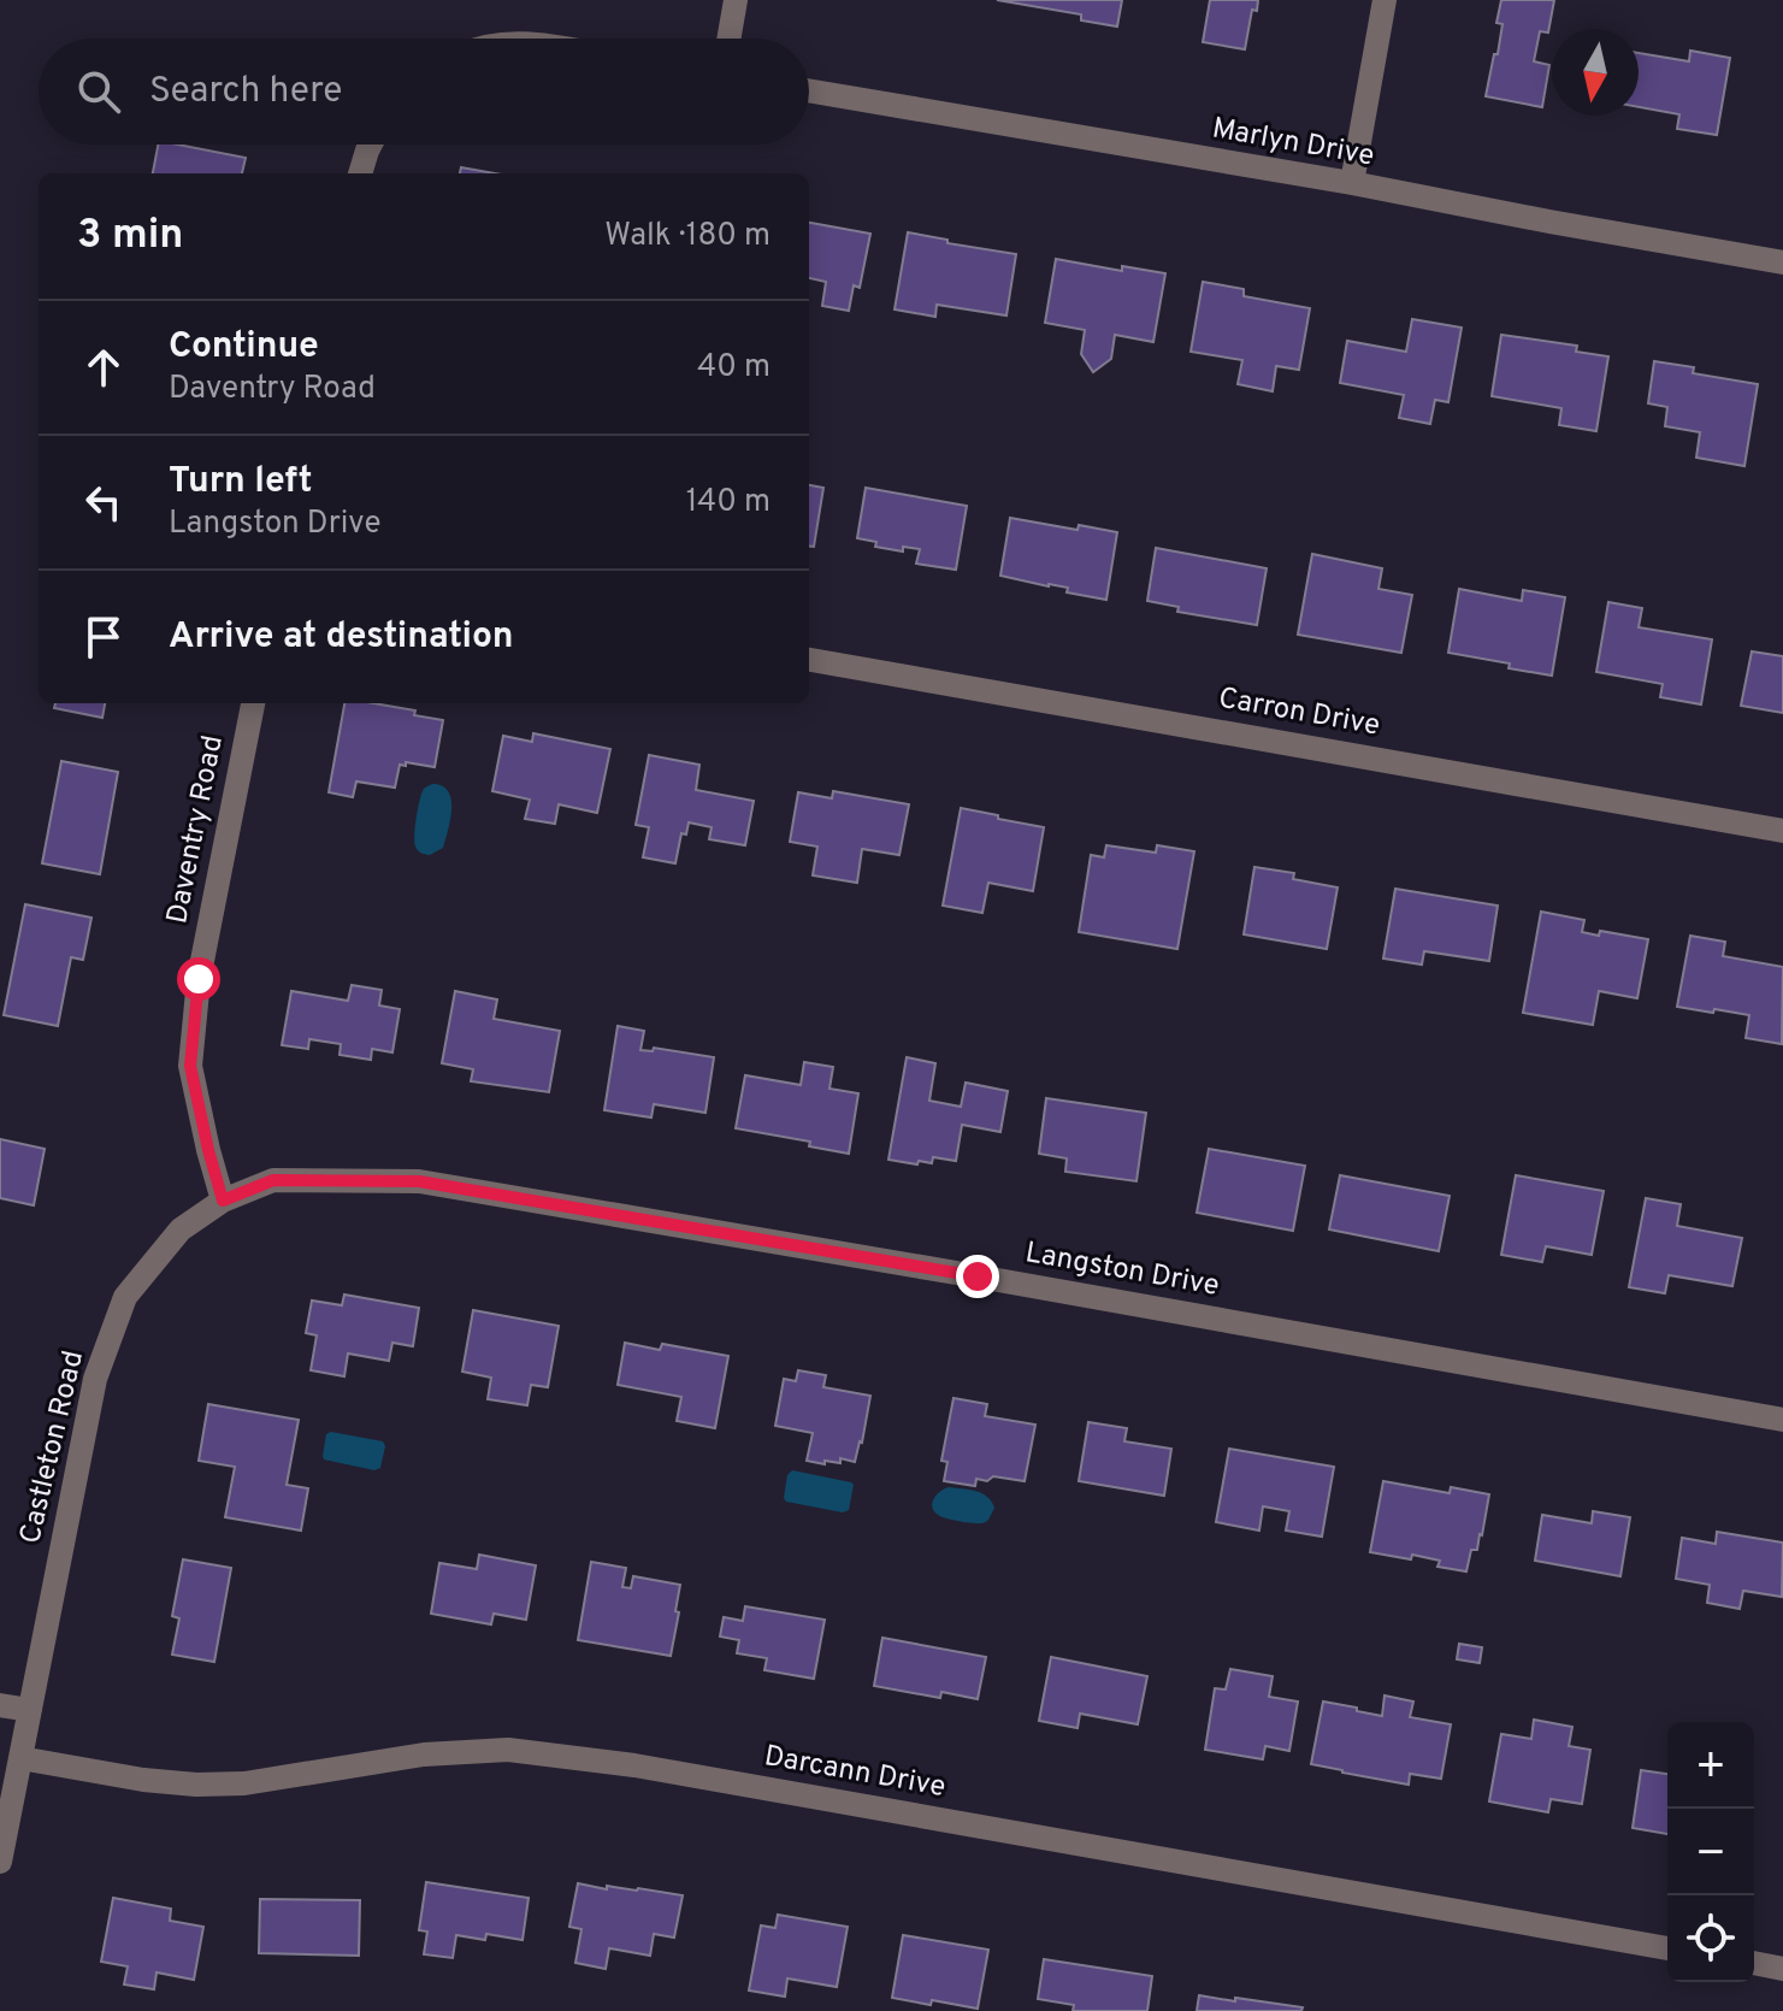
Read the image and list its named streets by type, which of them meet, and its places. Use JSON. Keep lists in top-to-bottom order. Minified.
{"streets":{"street":["Marlyn Drive","Carron Drive","Daventry Road","Langston Drive","Castleton Road","Darcann Drive"]},"crossings":[["Daventry Road","Langston Drive"],["Daventry Road","Castleton Road"],["Langston Drive","Castleton Road"],["Castleton Road","Darcann Drive"]],"north":"bottom","page":{"search":"Search here","heading":["3 min","Walk · 180 m"],"list":[["Continue","Daventry Road","40 m"],["Turn left","Langston Drive","140 m"],"Arrive at destination"],"map_buttons":["+","−"]}}
